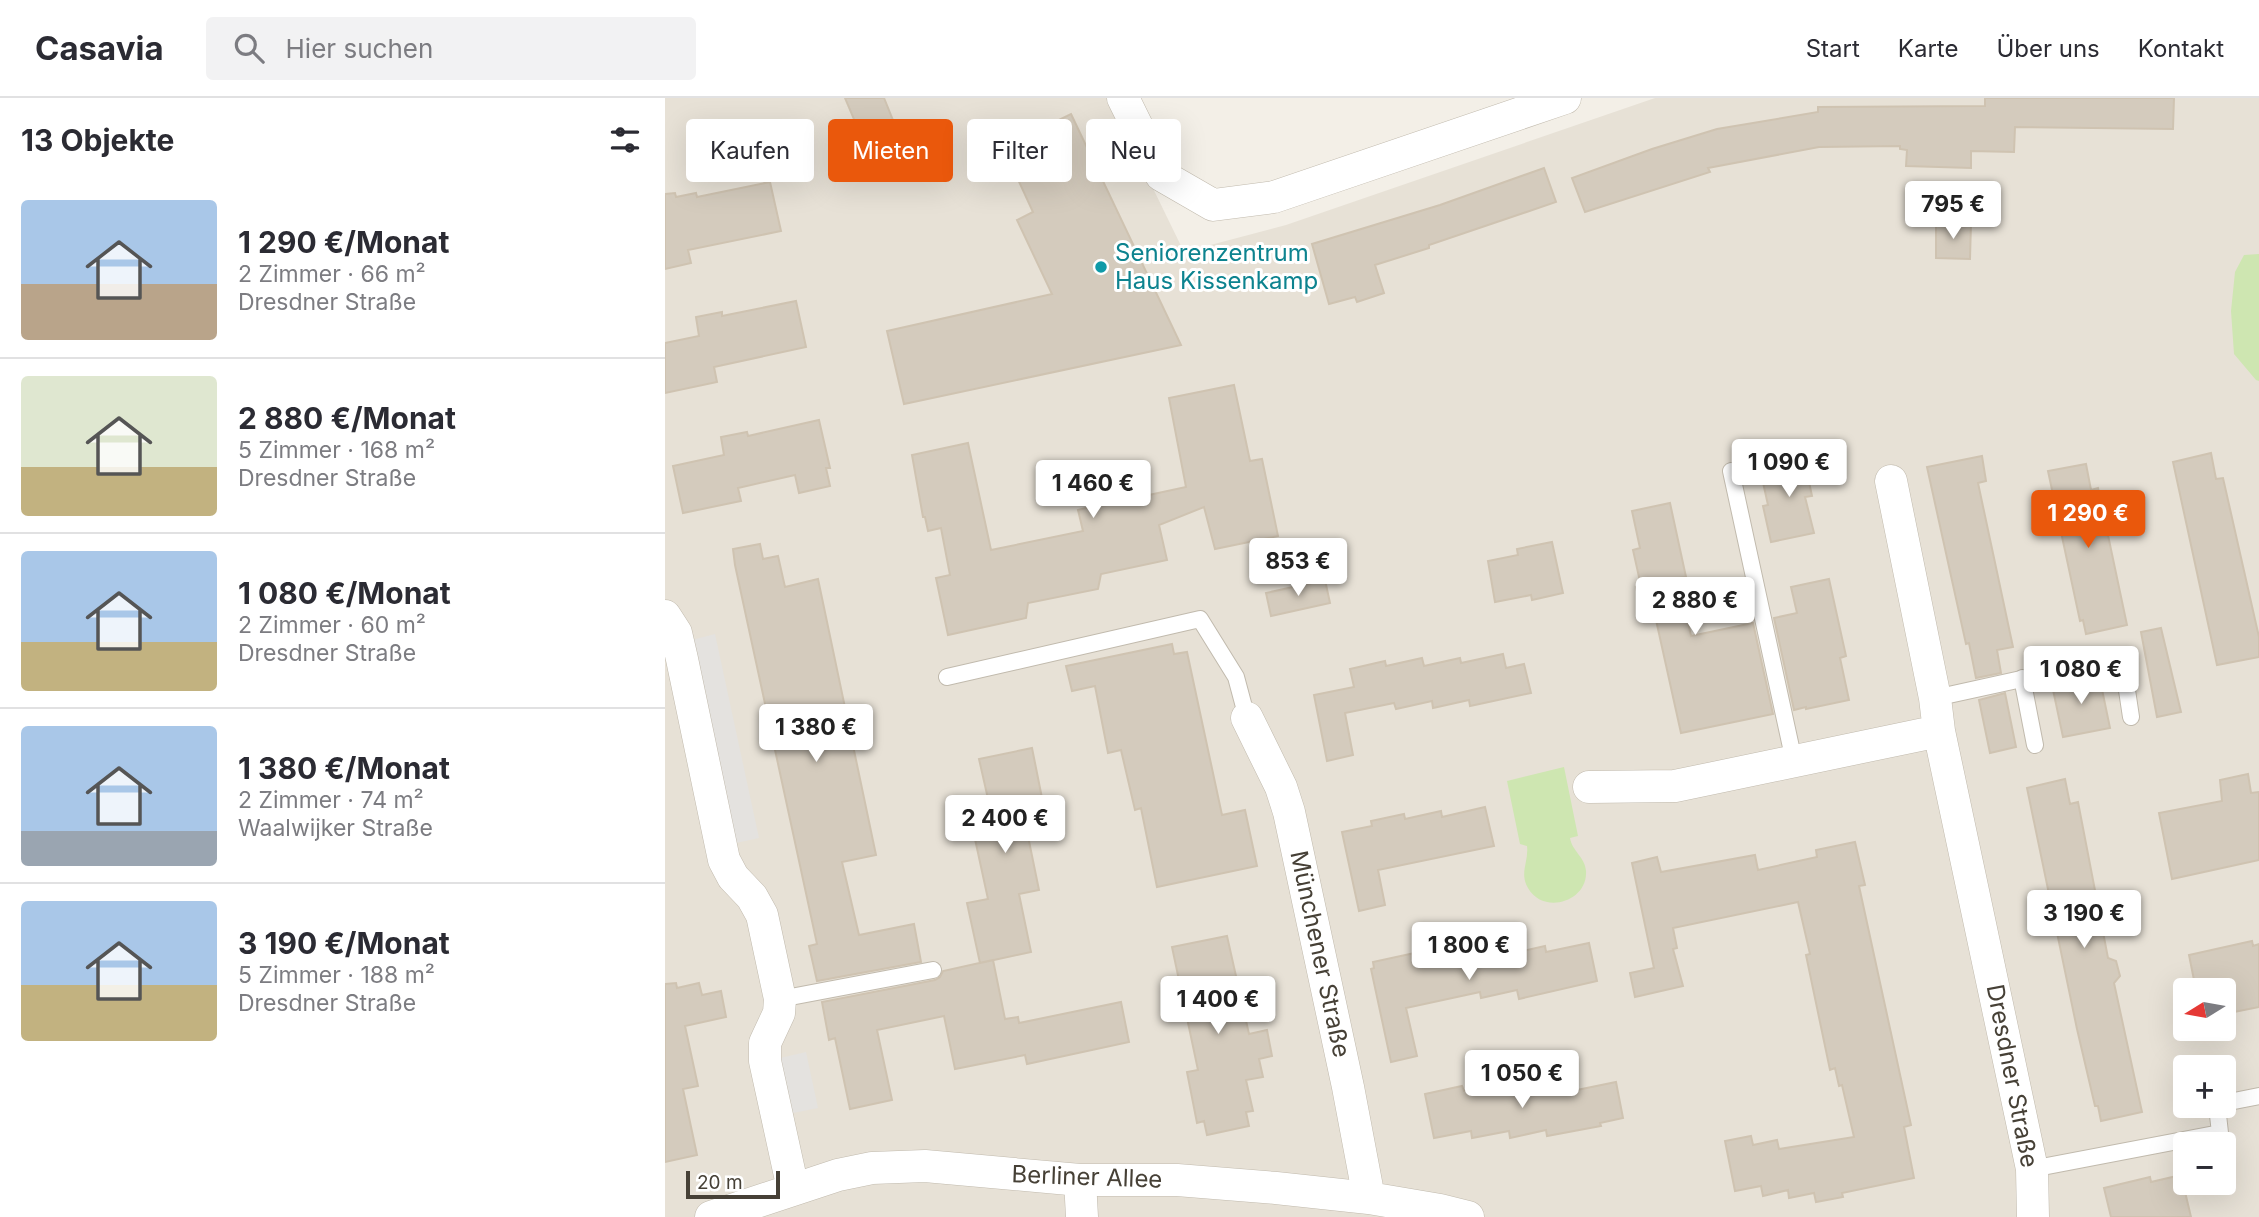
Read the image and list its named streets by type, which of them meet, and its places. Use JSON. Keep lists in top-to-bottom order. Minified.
{"streets":{"street":["Münchener Straße","Dresdner Straße","Berliner Allee"]},"crossings":[["Münchener Straße","Berliner Allee"]],"places":["Seniorenzentrum Haus Kissenkamp"],"scale_bar":"20 m","north":"left","page":{"header":"Casavia","search":"Hier suchen","nav":["Start","Karte","Über uns","Kontakt"],"heading":"13 Objekte","chip":["Kaufen","Mieten","Filter","Neu"],"price":["795 €","1 090 €","1 460 €","1 290 €","853 €","2 880 €","1 080 €","1 380 €","2 400 €","3 190 €","1 800 €","1 400 €","1 050 €"],"list":[{"name":"1 290 €/Monat","note":"2 Zimmer · 66 m² · Dresdner Straße"},{"name":"2 880 €/Monat","note":"5 Zimmer · 168 m² · Dresdner Straße"},{"name":"1 080 €/Monat","note":"2 Zimmer · 60 m² · Dresdner Straße"},{"name":"1 380 €/Monat","note":"2 Zimmer · 74 m² · Waalwijker Straße"},{"name":"3 190 €/Monat","note":"5 Zimmer · 188 m² · Dresdner Straße"}],"map_buttons":["+","−"],"scale":"20 m"}}
